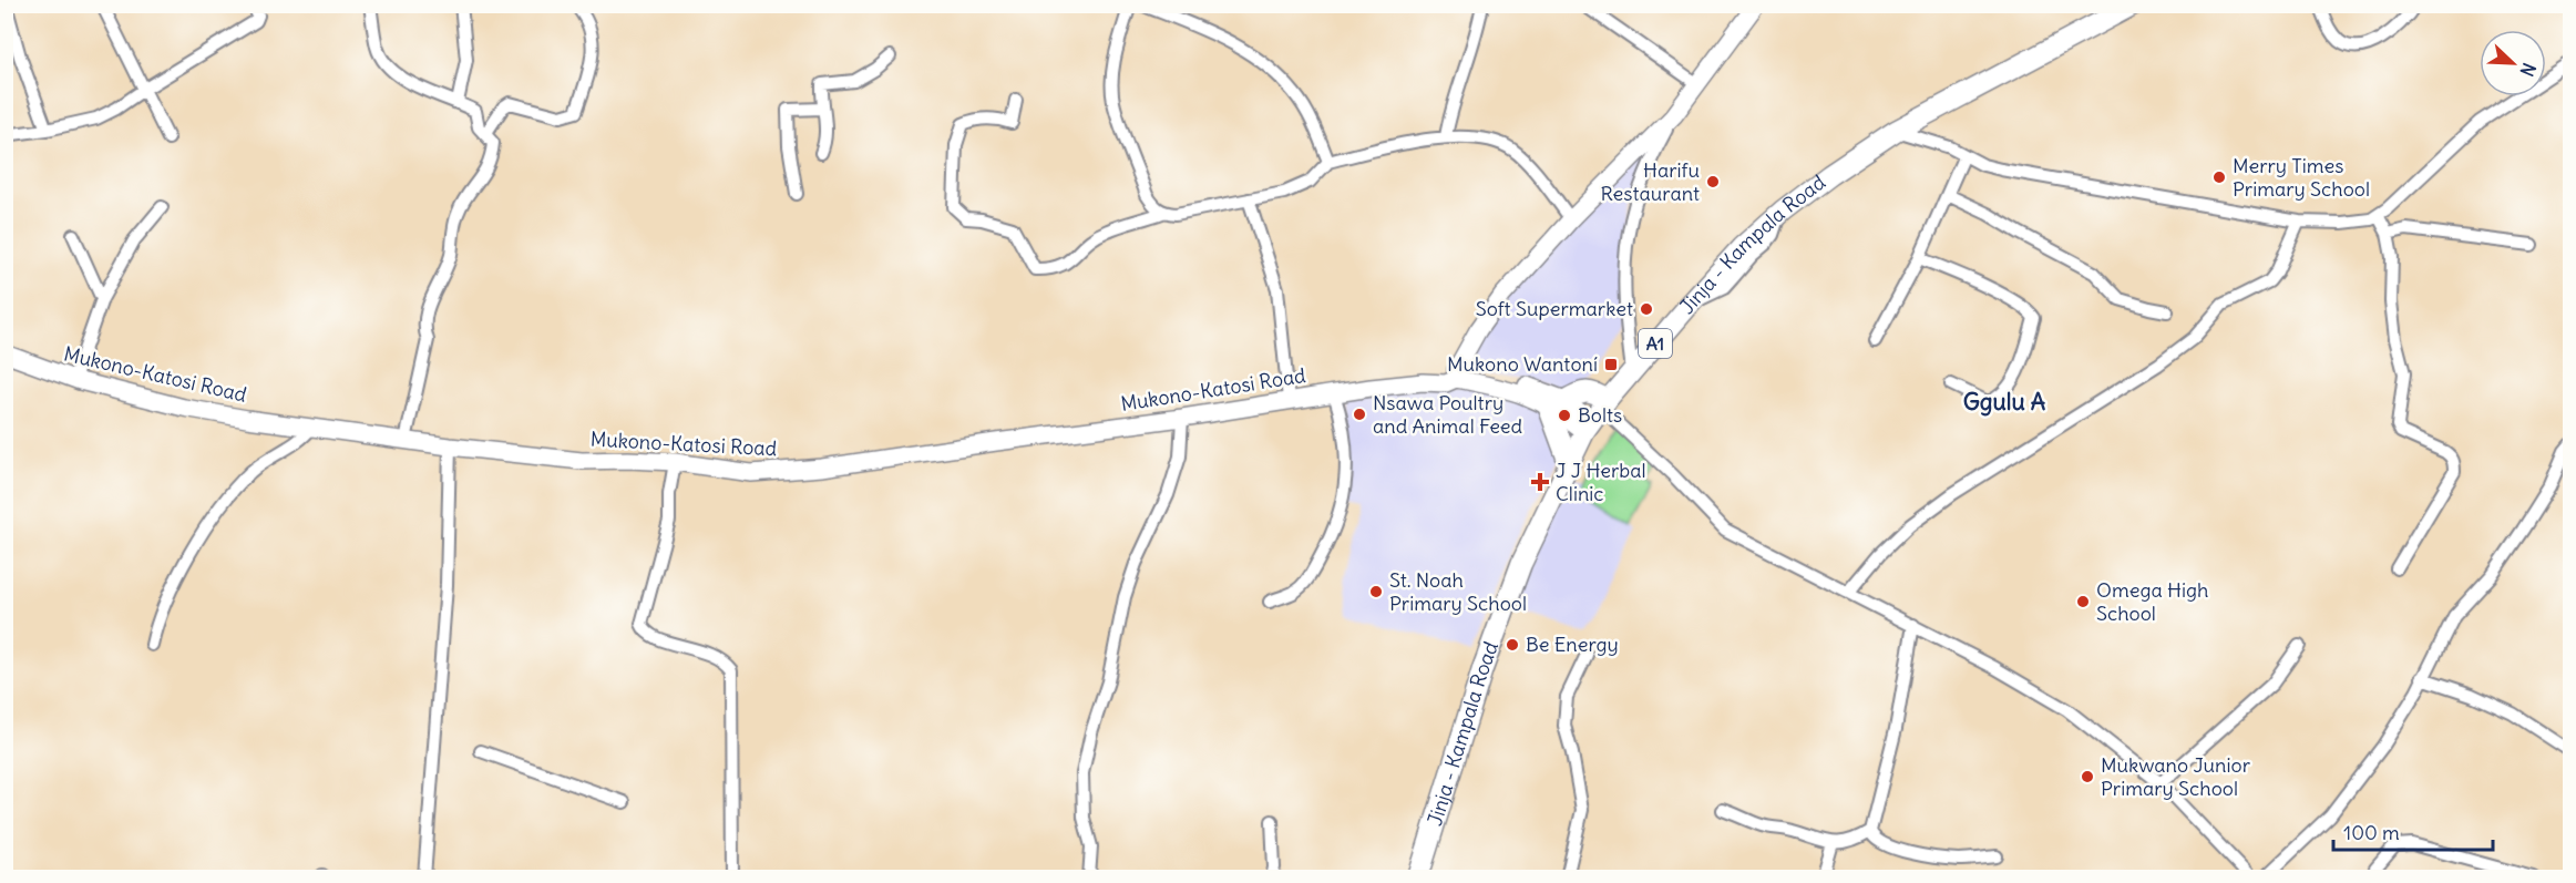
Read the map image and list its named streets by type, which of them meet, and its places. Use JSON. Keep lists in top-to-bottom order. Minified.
{"streets":{"highway":["Jinja - Kampala Road","A1"],"main road":["Mukono-Katosi Road"]},"crossings":[["Jinja - Kampala Road","Mukono-Katosi Road"]],"districts":["Ggulu A"],"places":{"other":["Merry Times Primary School","Harifu Restaurant","Soft Supermarket","Nsawa Poultry and Animal Feed","Bolts","St. Noah Primary School","Omega High School","Be Energy","Mukwano Junior Primary School"],"transit":["Mukono Wantoní"],"health":["J J Herbal Clinic"]},"scale_bar":"100 m","north":"bottom right"}
